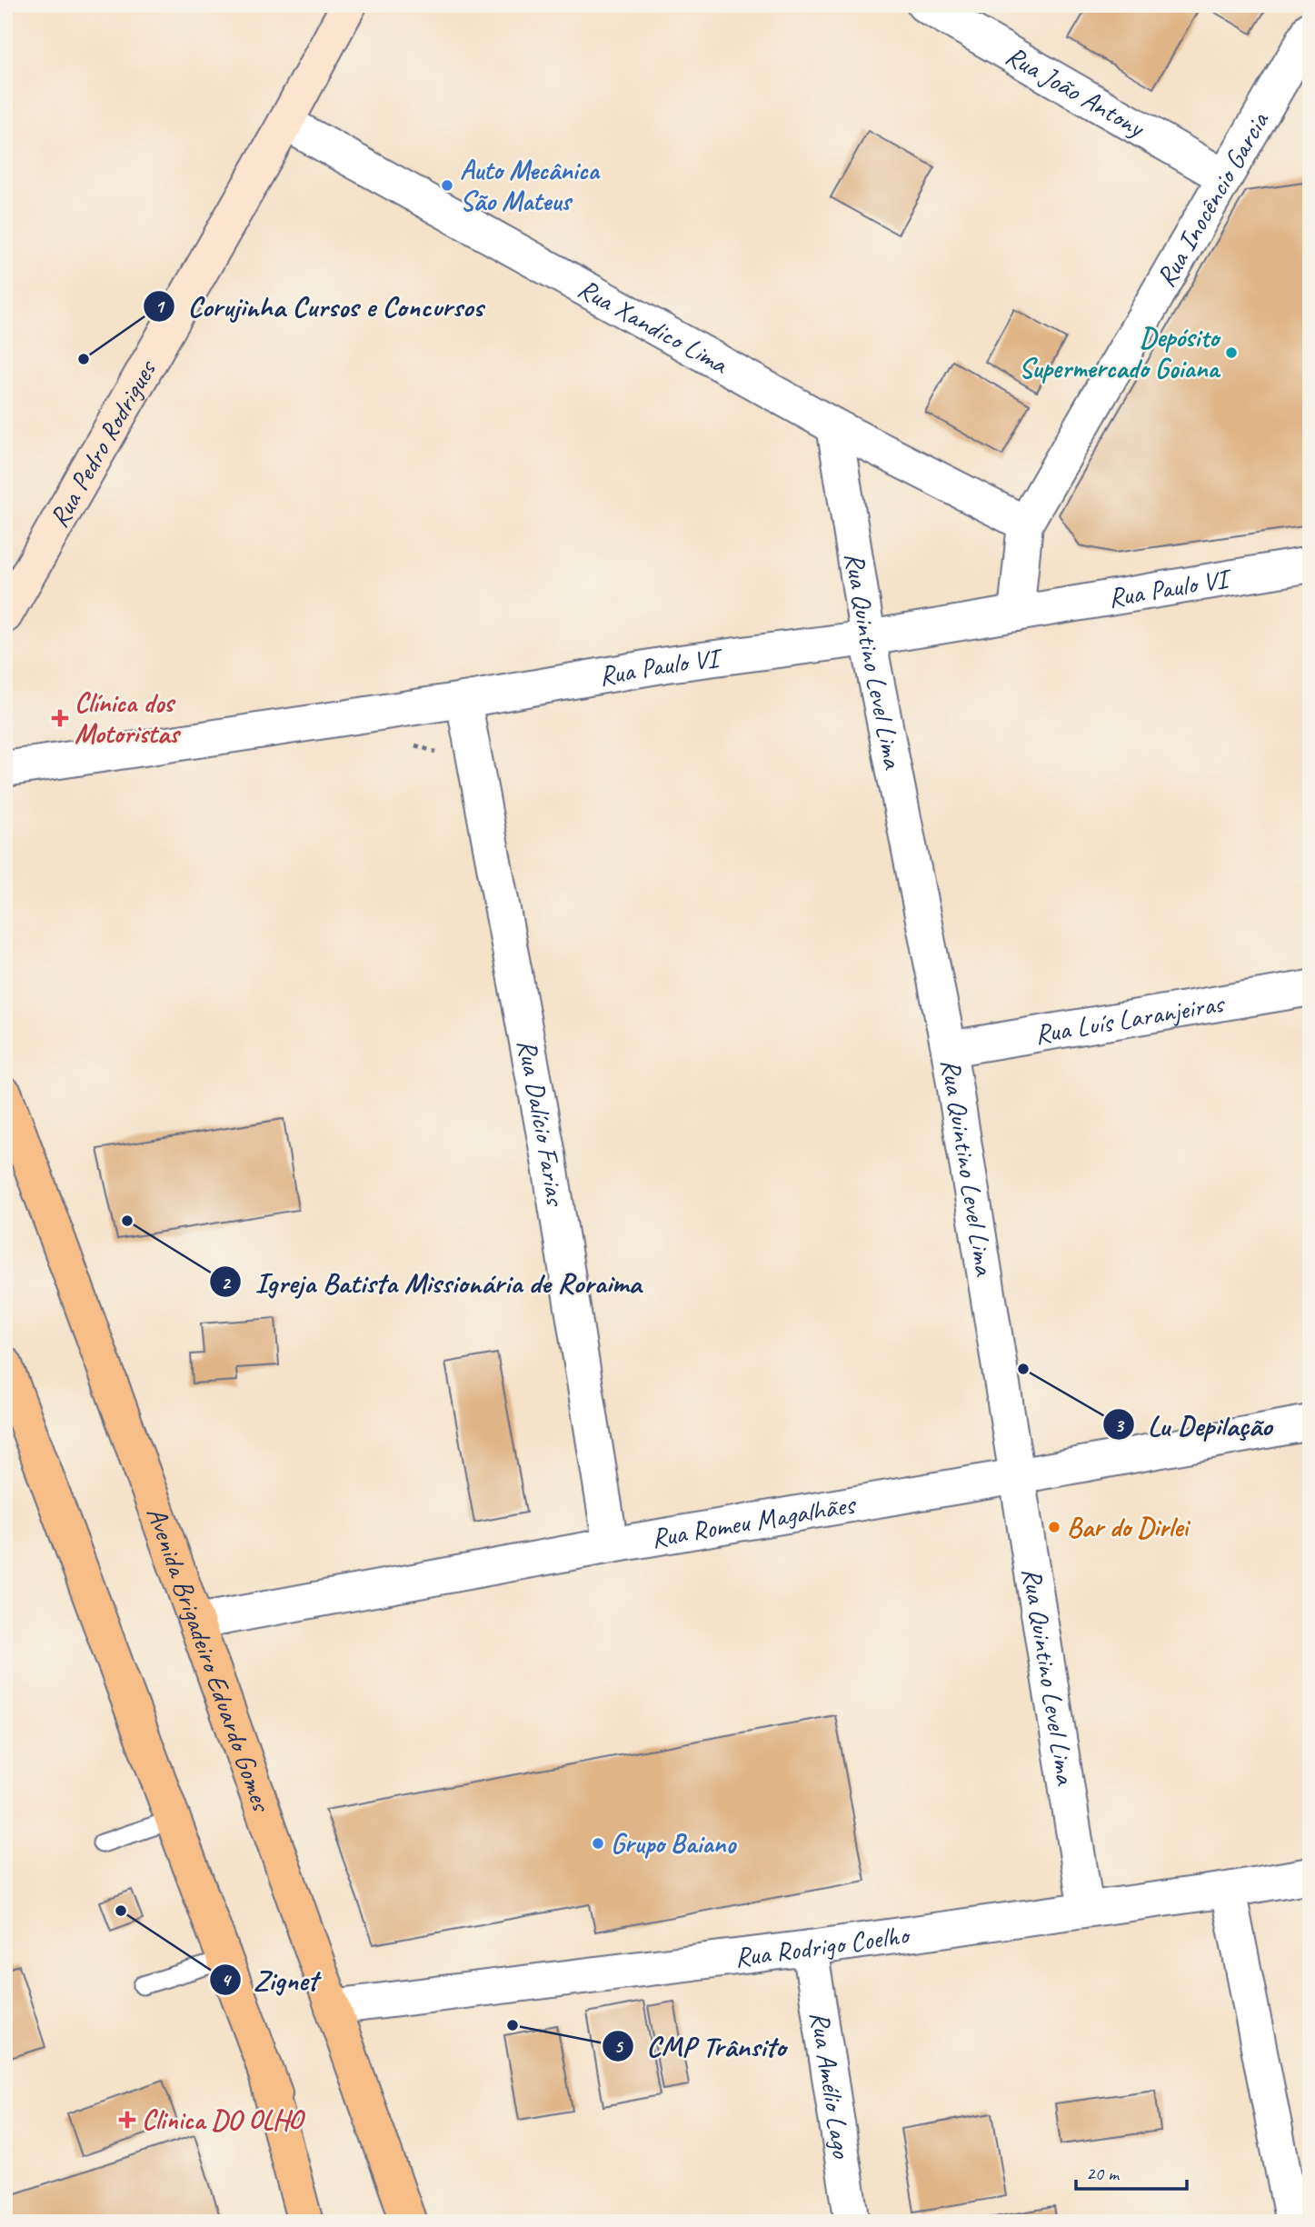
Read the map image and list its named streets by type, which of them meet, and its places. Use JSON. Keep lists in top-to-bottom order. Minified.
{"streets":{"main road":["Rua Pedro Rodrigues","Avenida Brigadeiro Eduardo Gomes"],"street":["Rua João Antony","Rua Inocêncio Garcia","Rua Xandico Lima","Rua Paulo VI","Rua Quintino Level Lima","Rua Luís Laranjeiras","Rua Dalício Farias","Rua Romeu Magalhães","Rua Rodrigo Coelho","Rua Amélio Lago"]},"crossings":[["Rua João Antony","Rua Inocêncio Garcia"],["Rua Inocêncio Garcia","Rua Xandico Lima"],["Rua Inocêncio Garcia","Rua Paulo VI"],["Rua Xandico Lima","Rua Pedro Rodrigues"],["Rua Xandico Lima","Rua Quintino Level Lima"],["Rua Paulo VI","Rua Quintino Level Lima"],["Rua Paulo VI","Rua Dalício Farias"],["Rua Quintino Level Lima","Rua Luís Laranjeiras"],["Rua Quintino Level Lima","Rua Romeu Magalhães"],["Rua Quintino Level Lima","Rua Rodrigo Coelho"],["Rua Dalício Farias","Rua Romeu Magalhães"],["Rua Romeu Magalhães","Avenida Brigadeiro Eduardo Gomes"],["Avenida Brigadeiro Eduardo Gomes","Rua Rodrigo Coelho"],["Rua Rodrigo Coelho","Rua Amélio Lago"]],"places":{"other":["Auto Mecânica São Mateus","Depósito Supermercado Goiana","Corujinha Cursos e Concursos","Igreja Batista Missionária de Roraima","Lu Depilação","Bar do Dirlei","Grupo Baiano","Zignet","CMP Trânsito"],"health":["Clínica dos Motoristas","Clinica DO OLHO"]},"scale_bar":"20 m"}
